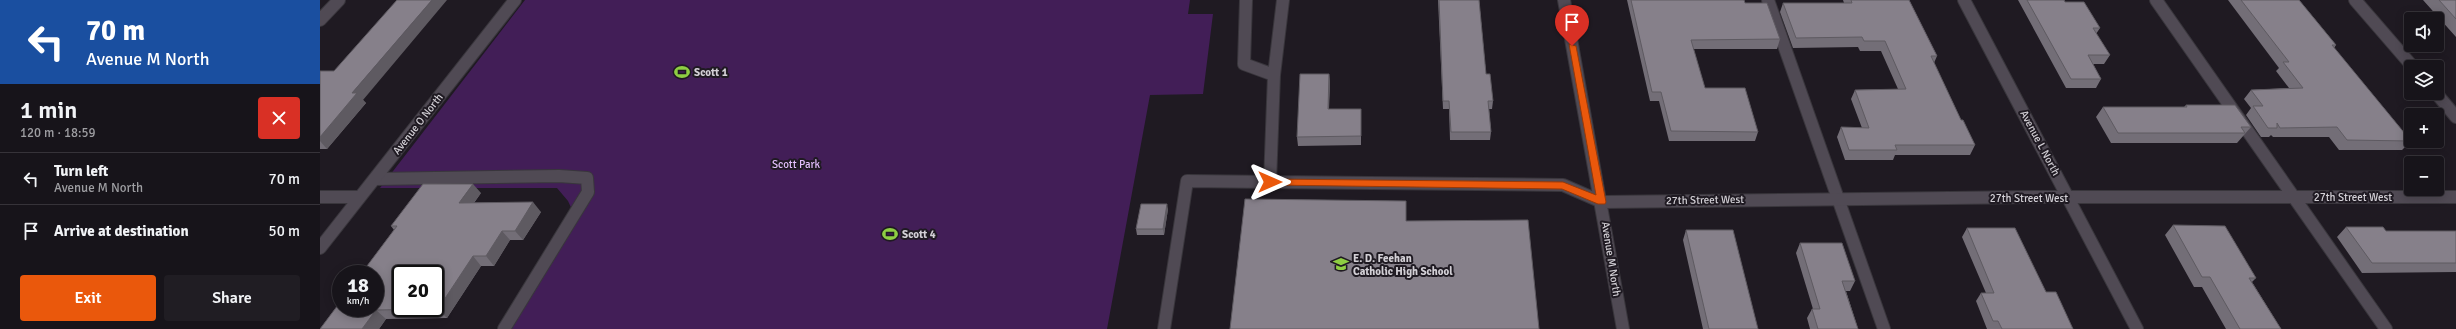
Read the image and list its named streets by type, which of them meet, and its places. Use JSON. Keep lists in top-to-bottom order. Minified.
{"streets":{"street":["Avenue O North","Avenue L North","27th Street West","Avenue M North"]},"crossings":[["Avenue L North","27th Street West"],["27th Street West","Avenue M North"]],"parks":["Scott Park"],"places":{"sports":["Scott 1","Scott 4"],"school or university":["E. D. Feehan Catholic High School"]},"page":{"turn":["70 m","Avenue M North"],"map_buttons":["+","−"],"heading":["1 min","120 m · 18:59"],"list":[{"name":"Turn left","note":"Avenue M North","value":"70 m"},{"name":"Arrive at destination","value":"50 m"}],"speed":"18 km/h","limit":"20","buttons":["Exit","Share"]}}
